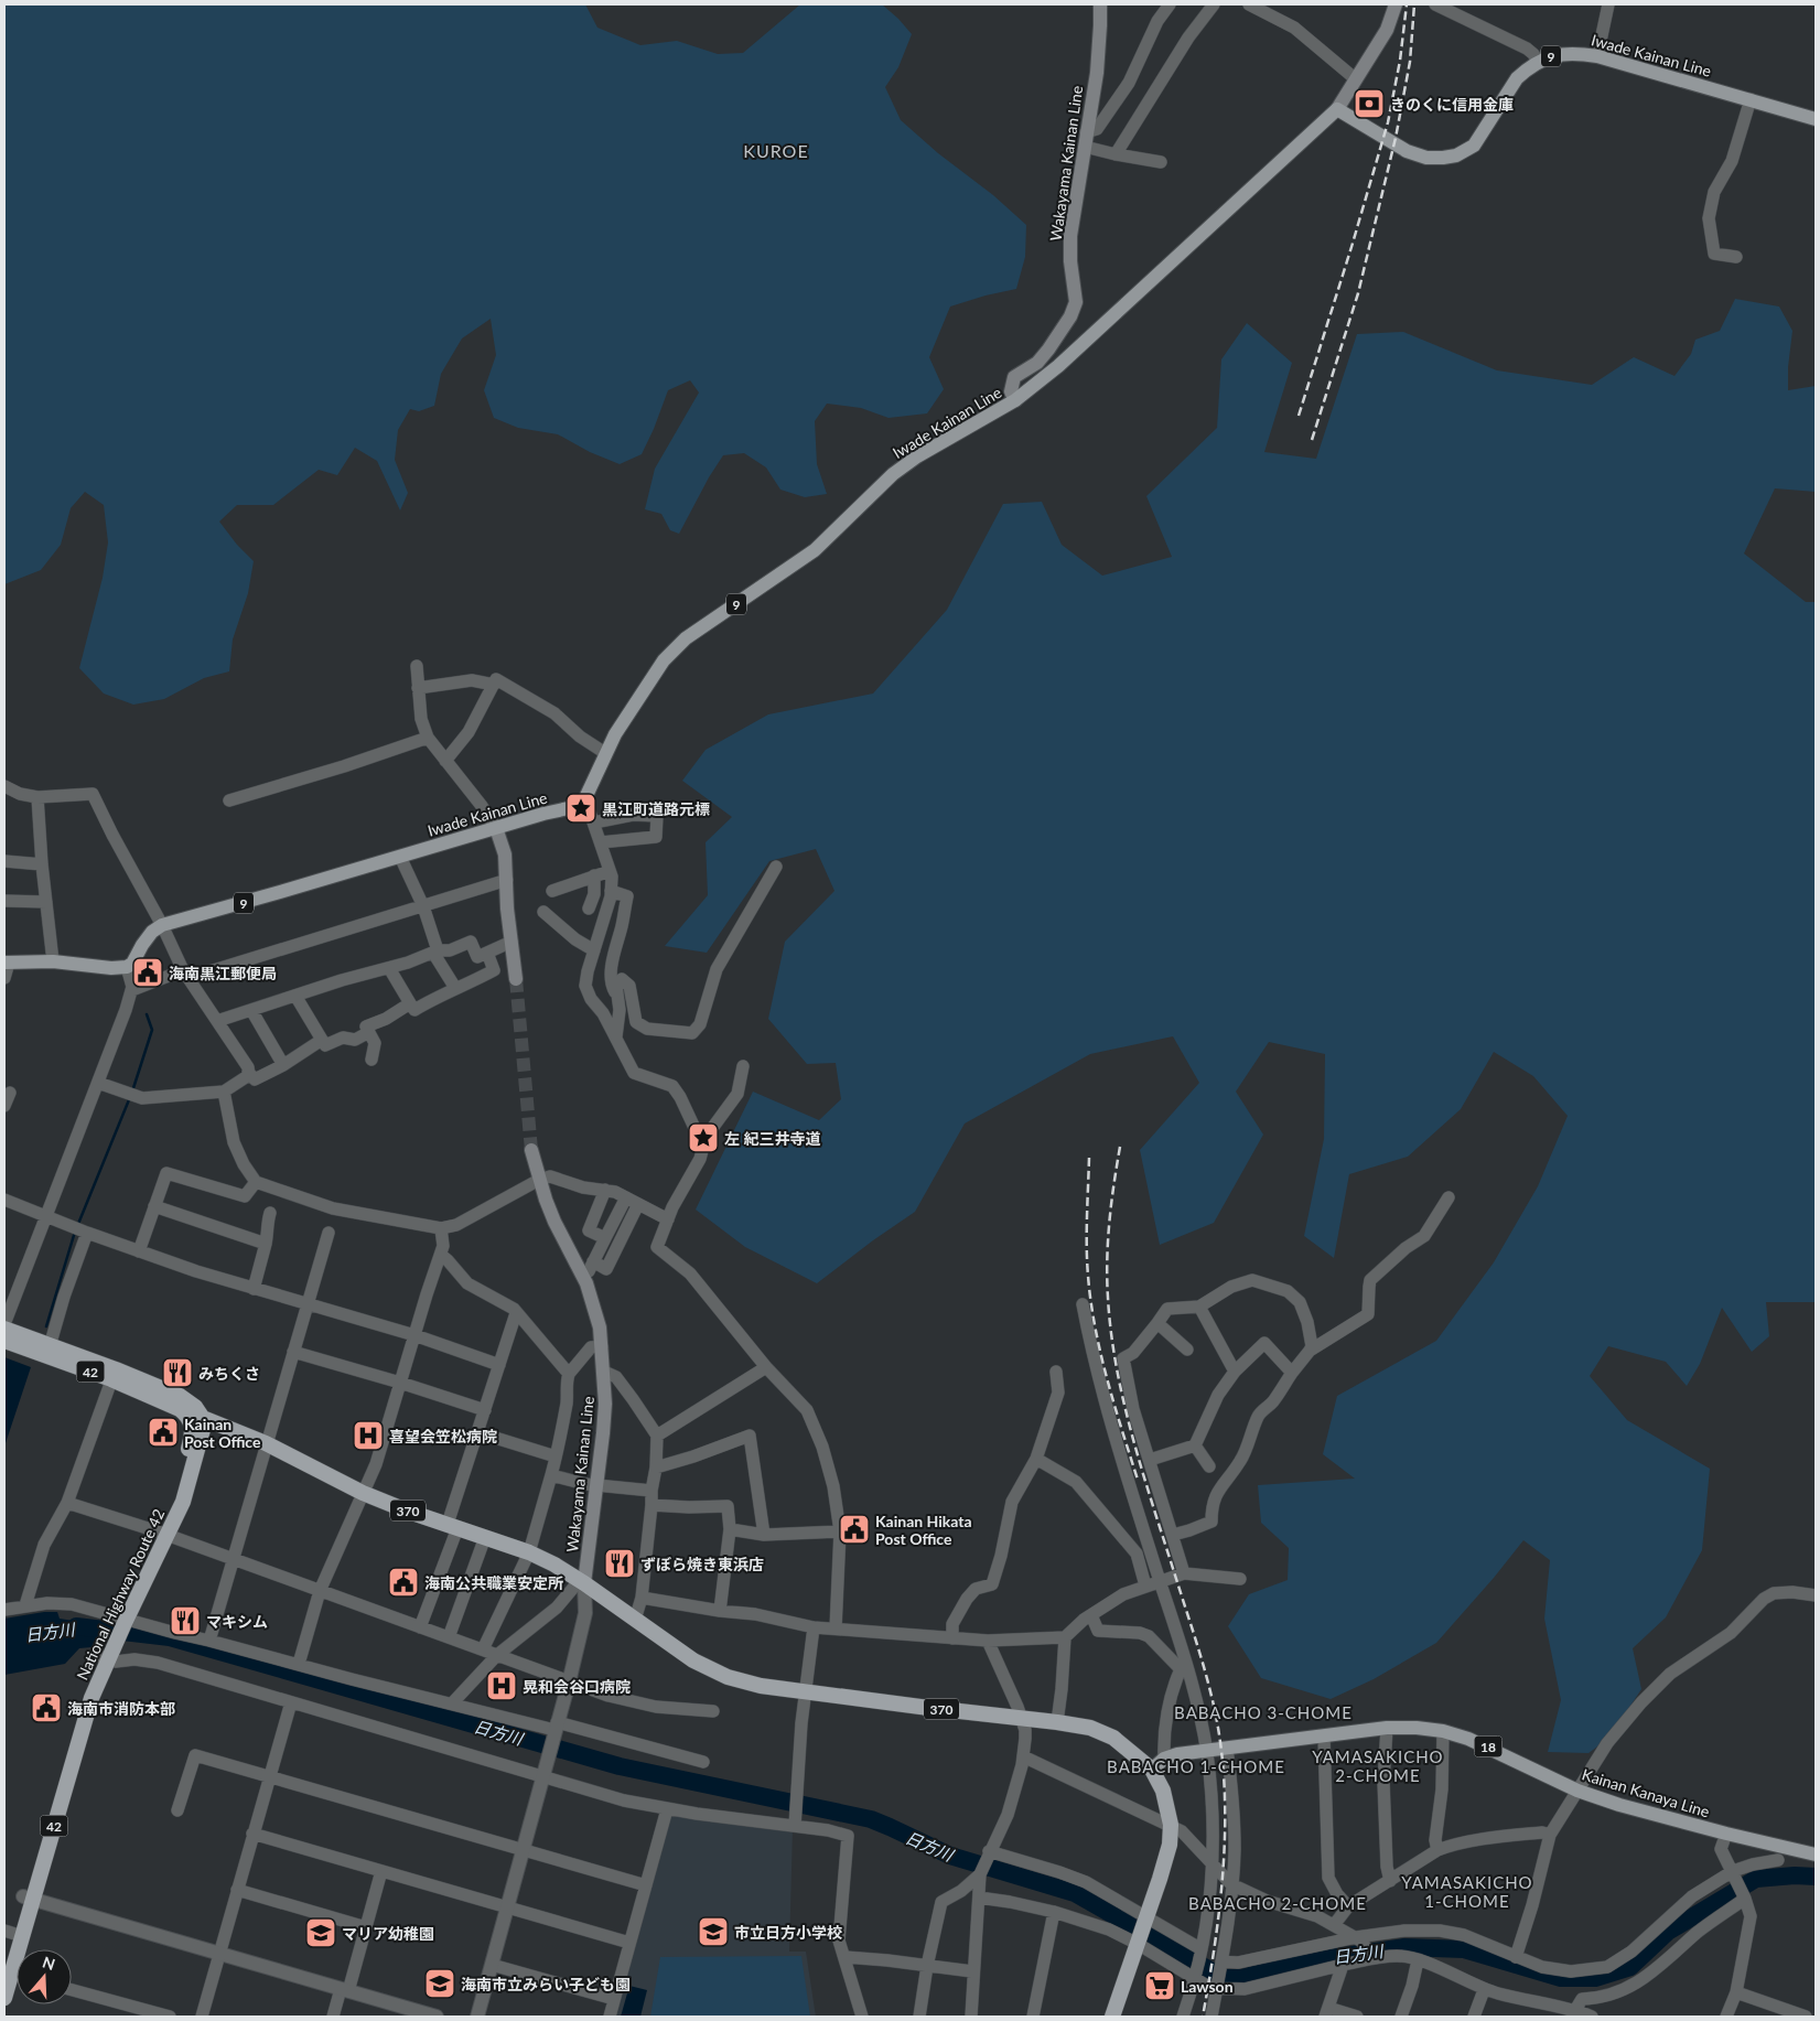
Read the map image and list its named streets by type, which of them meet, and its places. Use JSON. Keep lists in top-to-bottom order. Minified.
{"streets":{"highway":["42","370","National Highway Route 42"],"main road":["Iwade Kainan Line","9","Wakayama Kainan Line","18","Kainan Kanaya Line"]},"crossings":[["Iwade Kainan Line","Wakayama Kainan Line"],["Wakayama Kainan Line","370"],["370","National Highway Route 42"],["370","Kainan Kanaya Line"]],"districts":["KUROE","BABACHO 3-CHOME","YAMASAKICHO 2-CHOME","BABACHO 1-CHOME","YAMASAKICHO 1-CHOME","BABACHO 2-CHOME"],"water":["日方川"],"places":{"bank":["きのくに信用金庫"],"place":["黒江町道路元標","左 紀三井寺道"],"public building":["海南黒江郵便局","Kainan Post Office","Kainan Hikata Post Office","海南公共職業安定所","海南市消防本部"],"restaurant":["みちくさ","ずぼら焼き東浜店","マキシム"],"hospital":["喜望会笠松病院","晃和会谷口病院"],"school or university":["市立日方小学校","マリア幼稚園","海南市立みらい子ども園"],"supermarket":["Lawson"]},"north":"top"}
